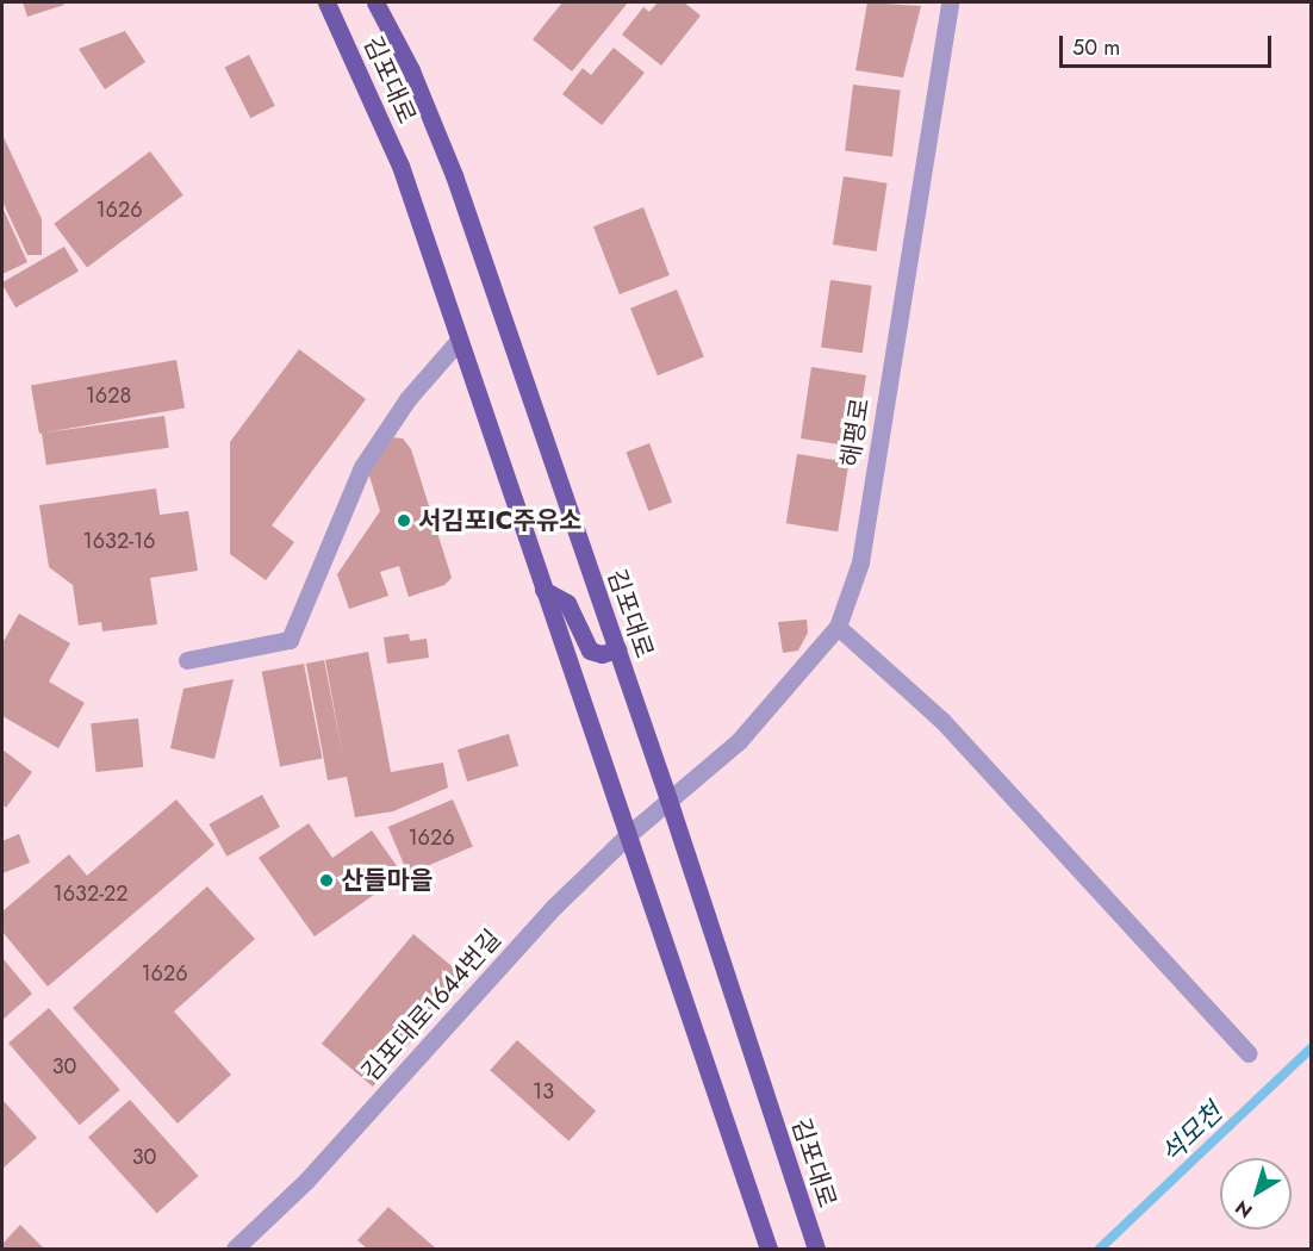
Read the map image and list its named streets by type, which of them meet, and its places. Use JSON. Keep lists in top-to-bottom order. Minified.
{"streets":{"main road":["김포대로"],"lane":["해평로","김포대로1644번길"]},"crossings":[["김포대로","해평로"],["김포대로","김포대로1644번길"],["해평로","김포대로1644번길"]],"water":["석모천"],"places":["서김포IC주유소","산들마을"],"house_numbers":["1626","1628","1632-16","1626","1632-22","1626","30","13","30"],"scale_bar":"50 m","north":"bottom left"}
